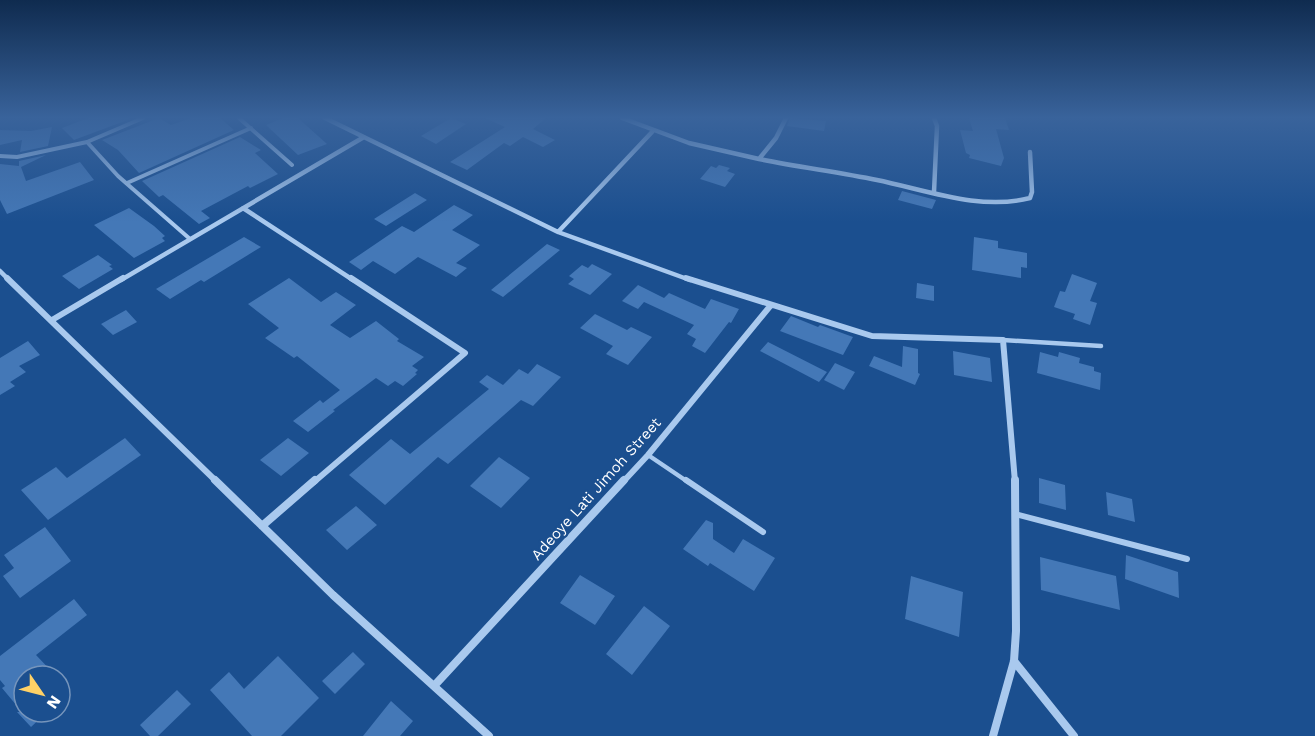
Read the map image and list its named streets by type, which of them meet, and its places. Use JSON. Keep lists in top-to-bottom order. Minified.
{"streets":{"street":["Adeoye Lati Jimoh Street"]},"north":"bottom right"}
